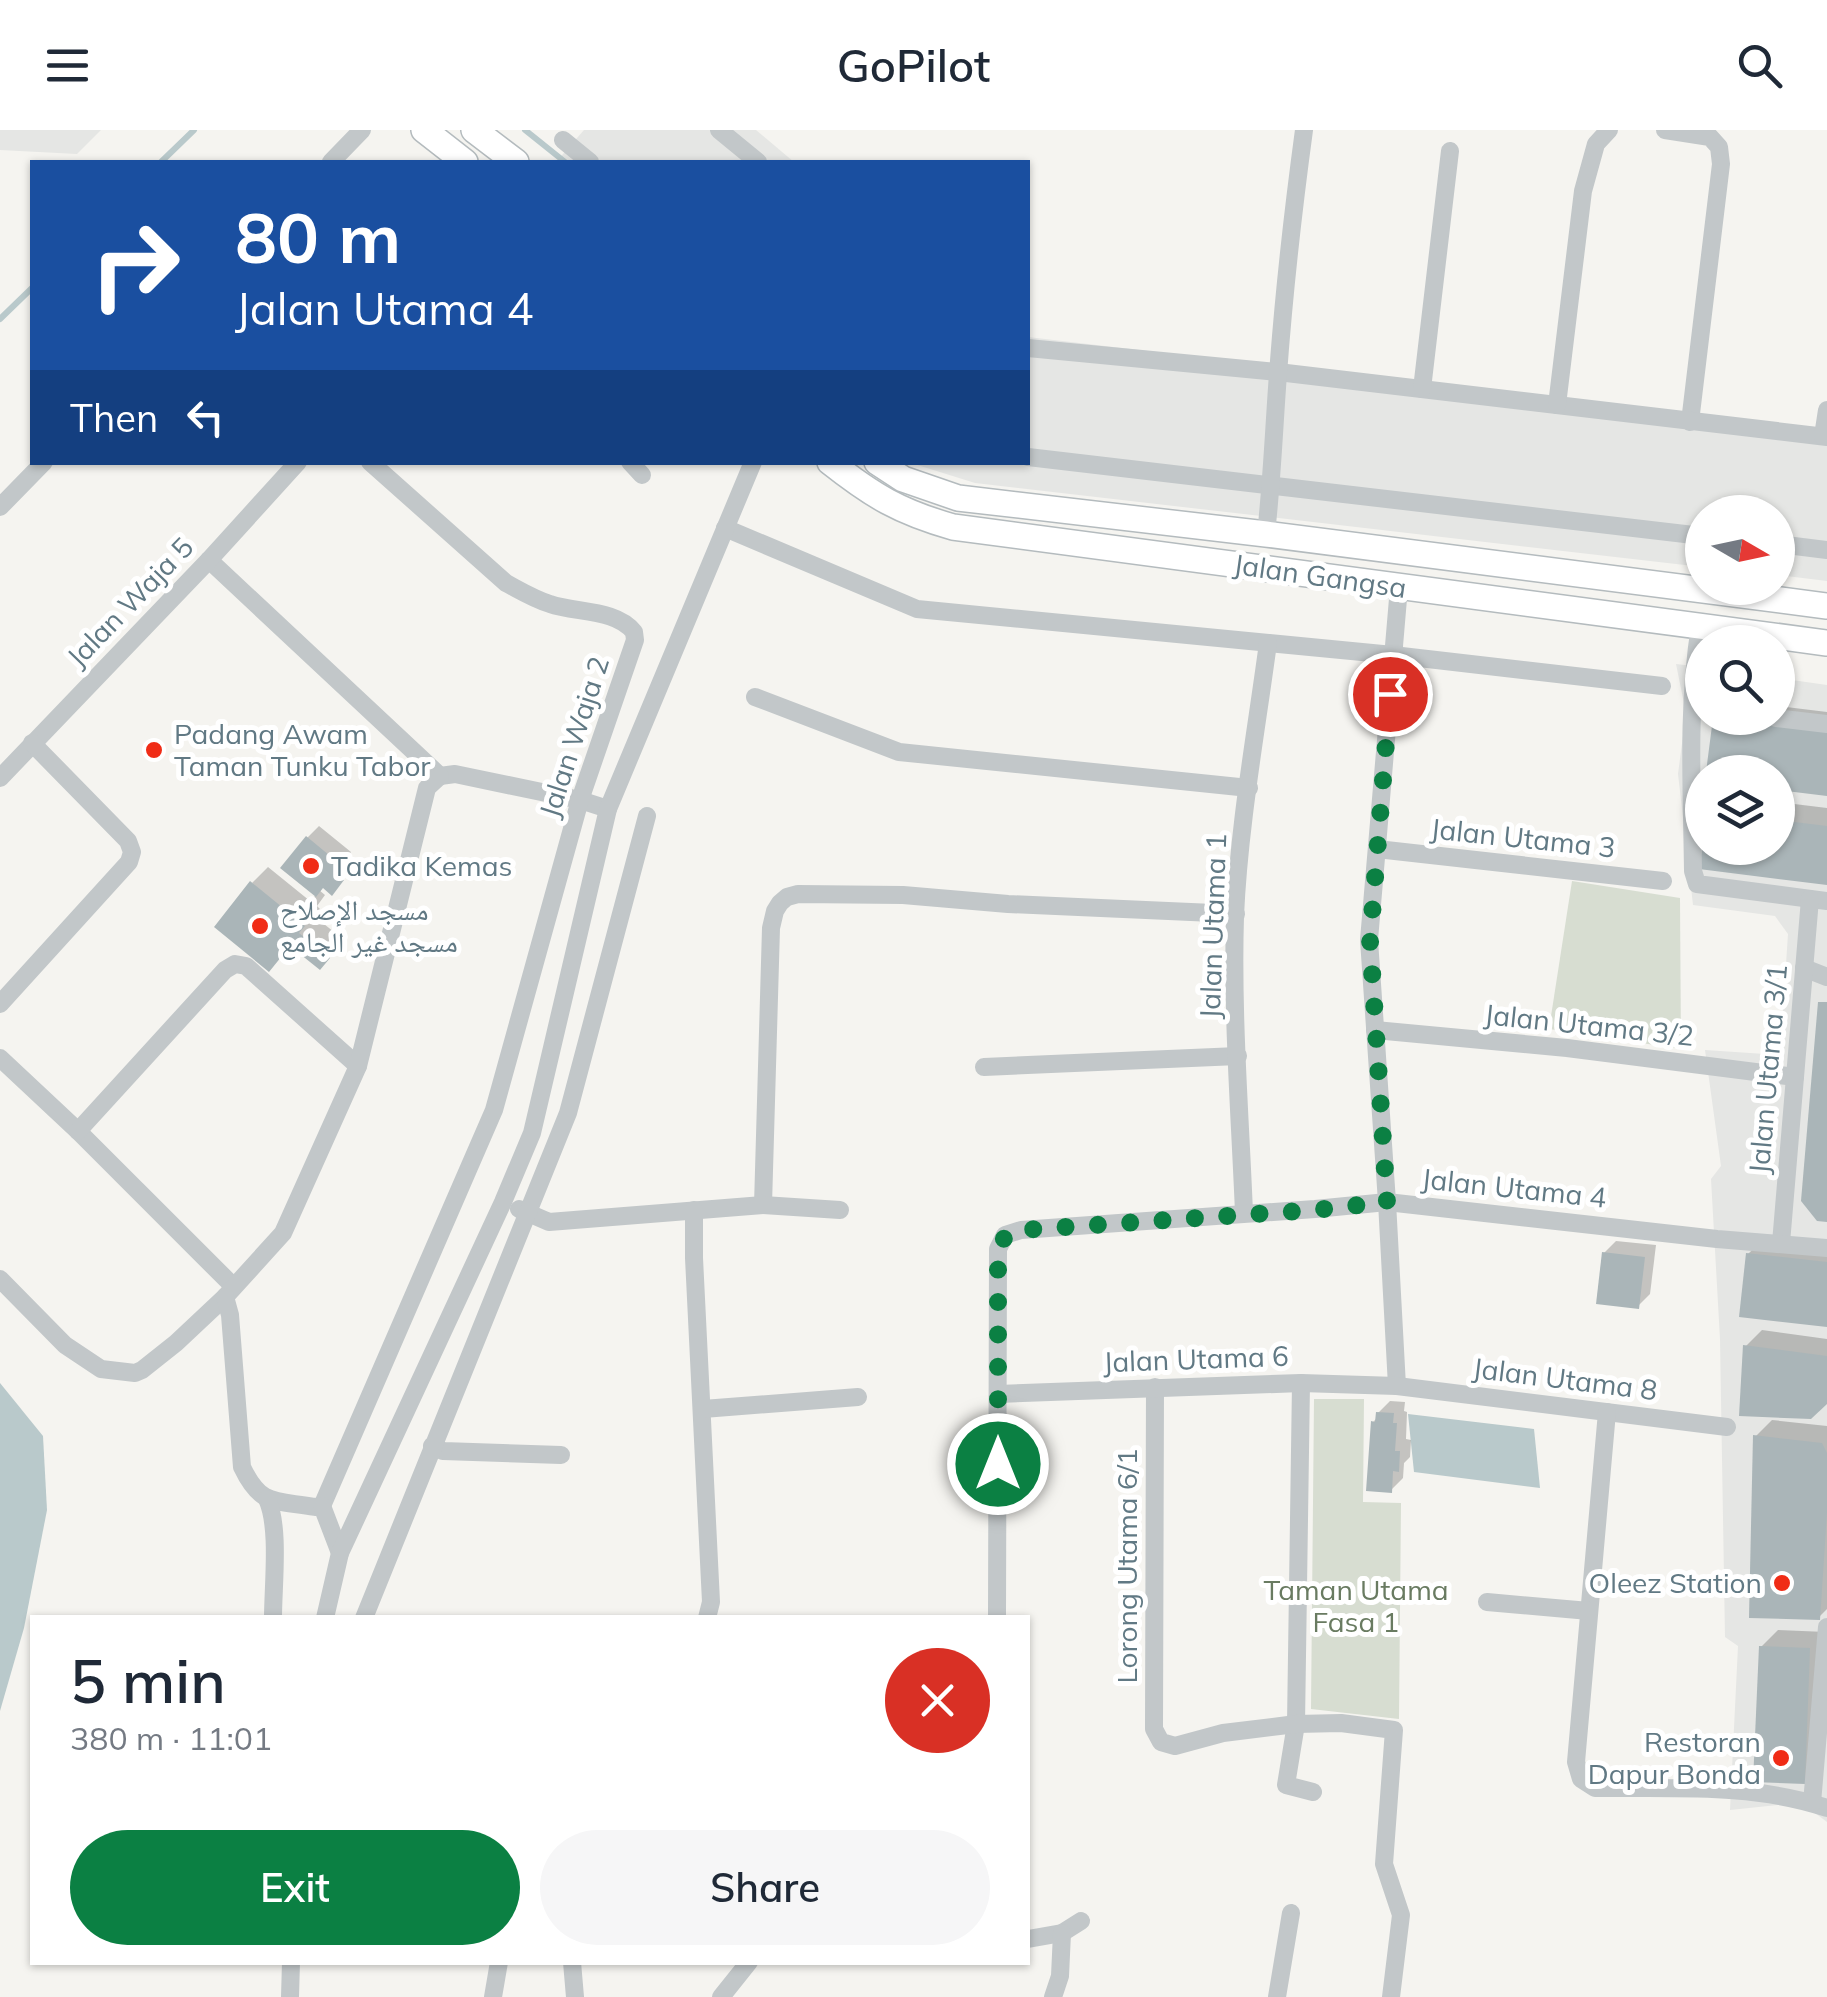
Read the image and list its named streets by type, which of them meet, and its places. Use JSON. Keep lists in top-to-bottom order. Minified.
{"streets":{"main road":["Jalan Gangsa"],"street":["Jalan Waja 5","Jalan Waja 2","Jalan Utama 3","Jalan Utama 1","Jalan Utama 3/2","Jalan Utama 3/1","Jalan Utama 4","Jalan Utama 6","Jalan Utama 8","Lorong Utama 6/1"]},"crossings":[["Jalan Utama 1","Jalan Utama 4"],["Jalan Utama 3/2","Jalan Utama 3/1"],["Jalan Utama 3/1","Jalan Utama 4"],["Jalan Utama 4","Jalan Utama 6"],["Jalan Utama 6","Jalan Utama 8"],["Jalan Utama 6","Lorong Utama 6/1"]],"parks":["Taman Utama Fasa 1"],"places":["Padang Awam Taman Tunku Tabor","Tadika Kemas","مسجد الإصلاح مسجد غير الجامع","Oleez Station","Restoran Dapur Bonda"],"north":"right","page":{"header":"GoPilot","turn":["80 m","Jalan Utama 4"],"then":"Then","heading":["5 min","380 m · 11:01"],"buttons":["Exit","Share"]}}
